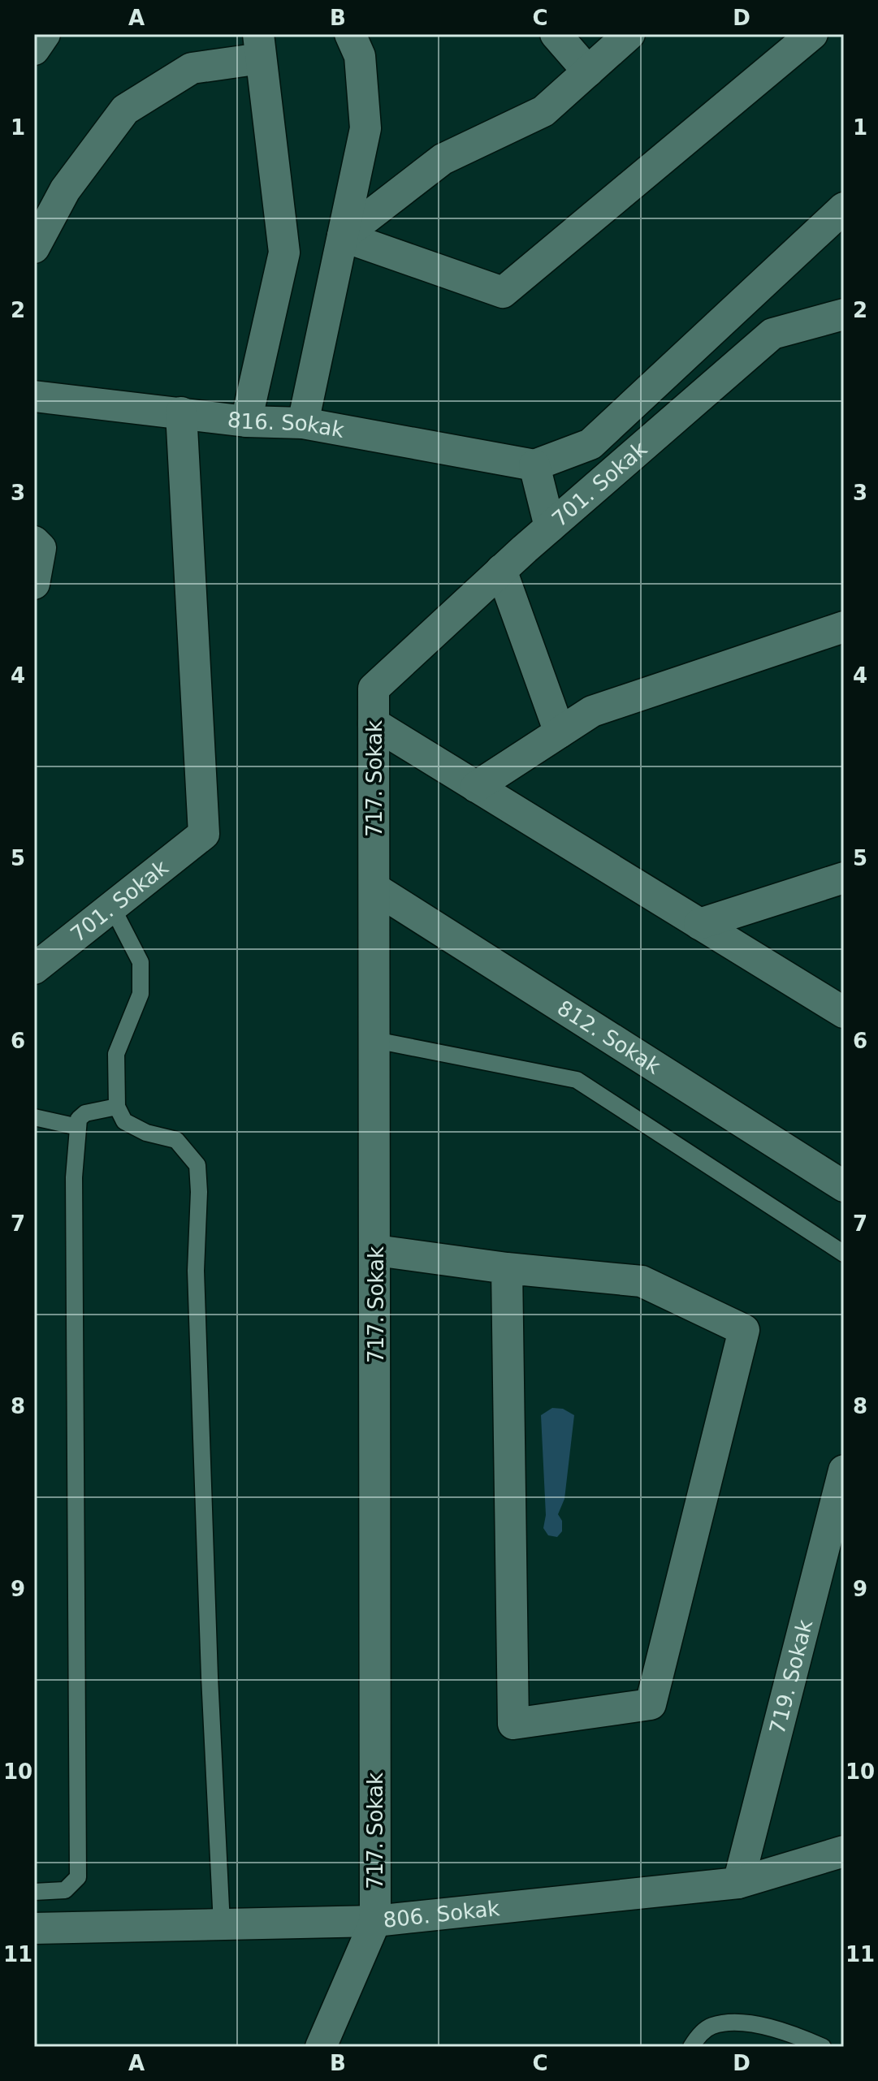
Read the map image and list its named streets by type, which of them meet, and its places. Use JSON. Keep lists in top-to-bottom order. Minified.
{"streets":{"street":["816. Sokak","701. Sokak","717. Sokak","812. Sokak","719. Sokak","806. Sokak"]},"crossings":[["816. Sokak","701. Sokak"],["701. Sokak","717. Sokak"],["717. Sokak","812. Sokak"],["717. Sokak","806. Sokak"],["719. Sokak","806. Sokak"]],"grid":{"columns":["A","B","C","D"],"rows":["1","2","3","4","5","6","7","8","9","10","11"]}}
